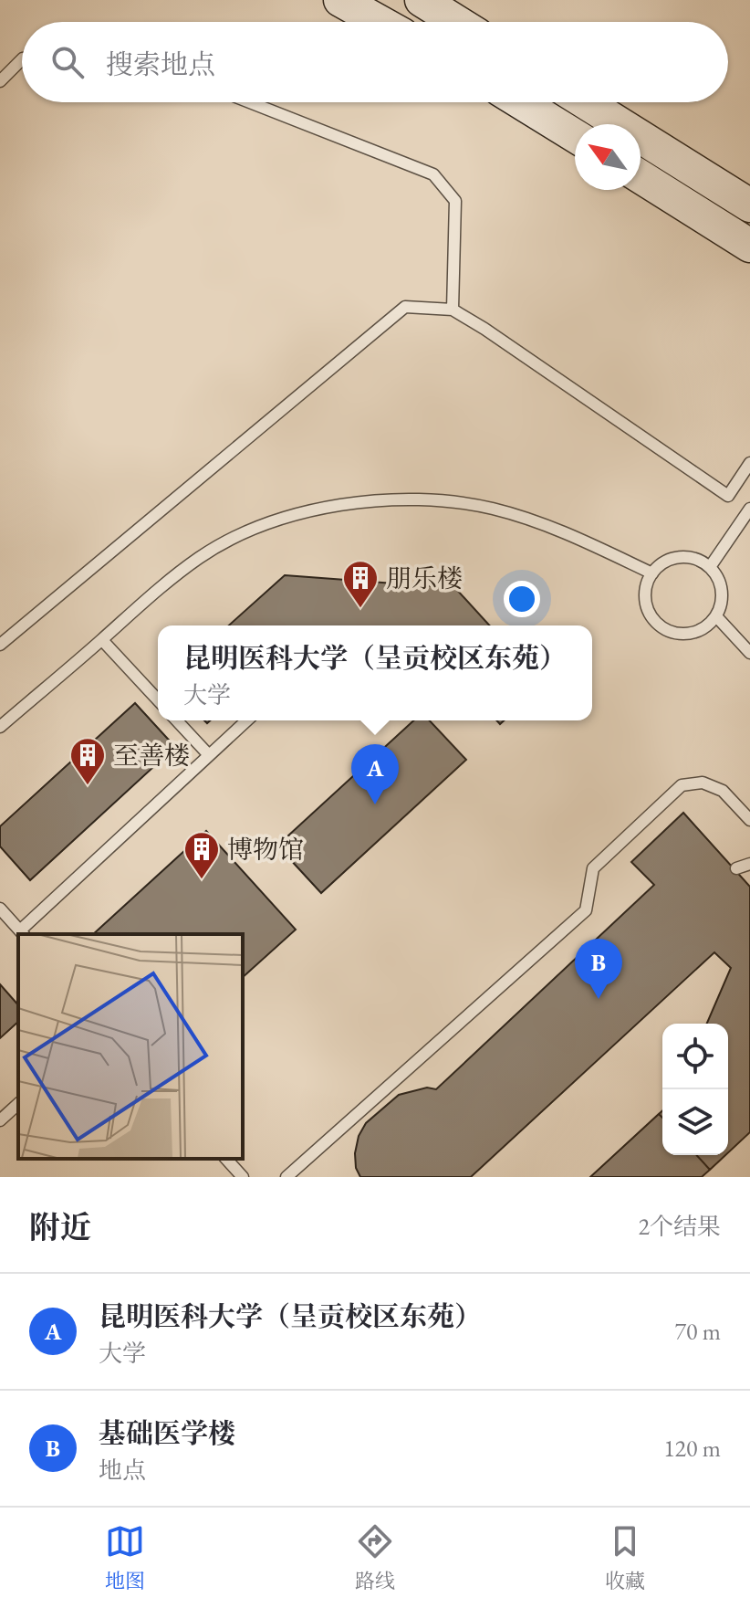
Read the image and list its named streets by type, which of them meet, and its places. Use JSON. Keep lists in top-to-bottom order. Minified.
{"places":{"building":["朋乐楼","至善楼","博物馆"]},"north":"top left","page":{"search":"搜索地点","popup":["昆明医科大学（呈贡校区东苑）","大学"],"pins":["A","B"],"heading":["附近","2个结果"],"list":[{"mark":"A","name":"昆明医科大学（呈贡校区东苑）","note":"大学","value":"70 m"},{"mark":"B","name":"基础医学楼","note":"地点","value":"120 m"}],"nav":["地图","路线","收藏"]}}
